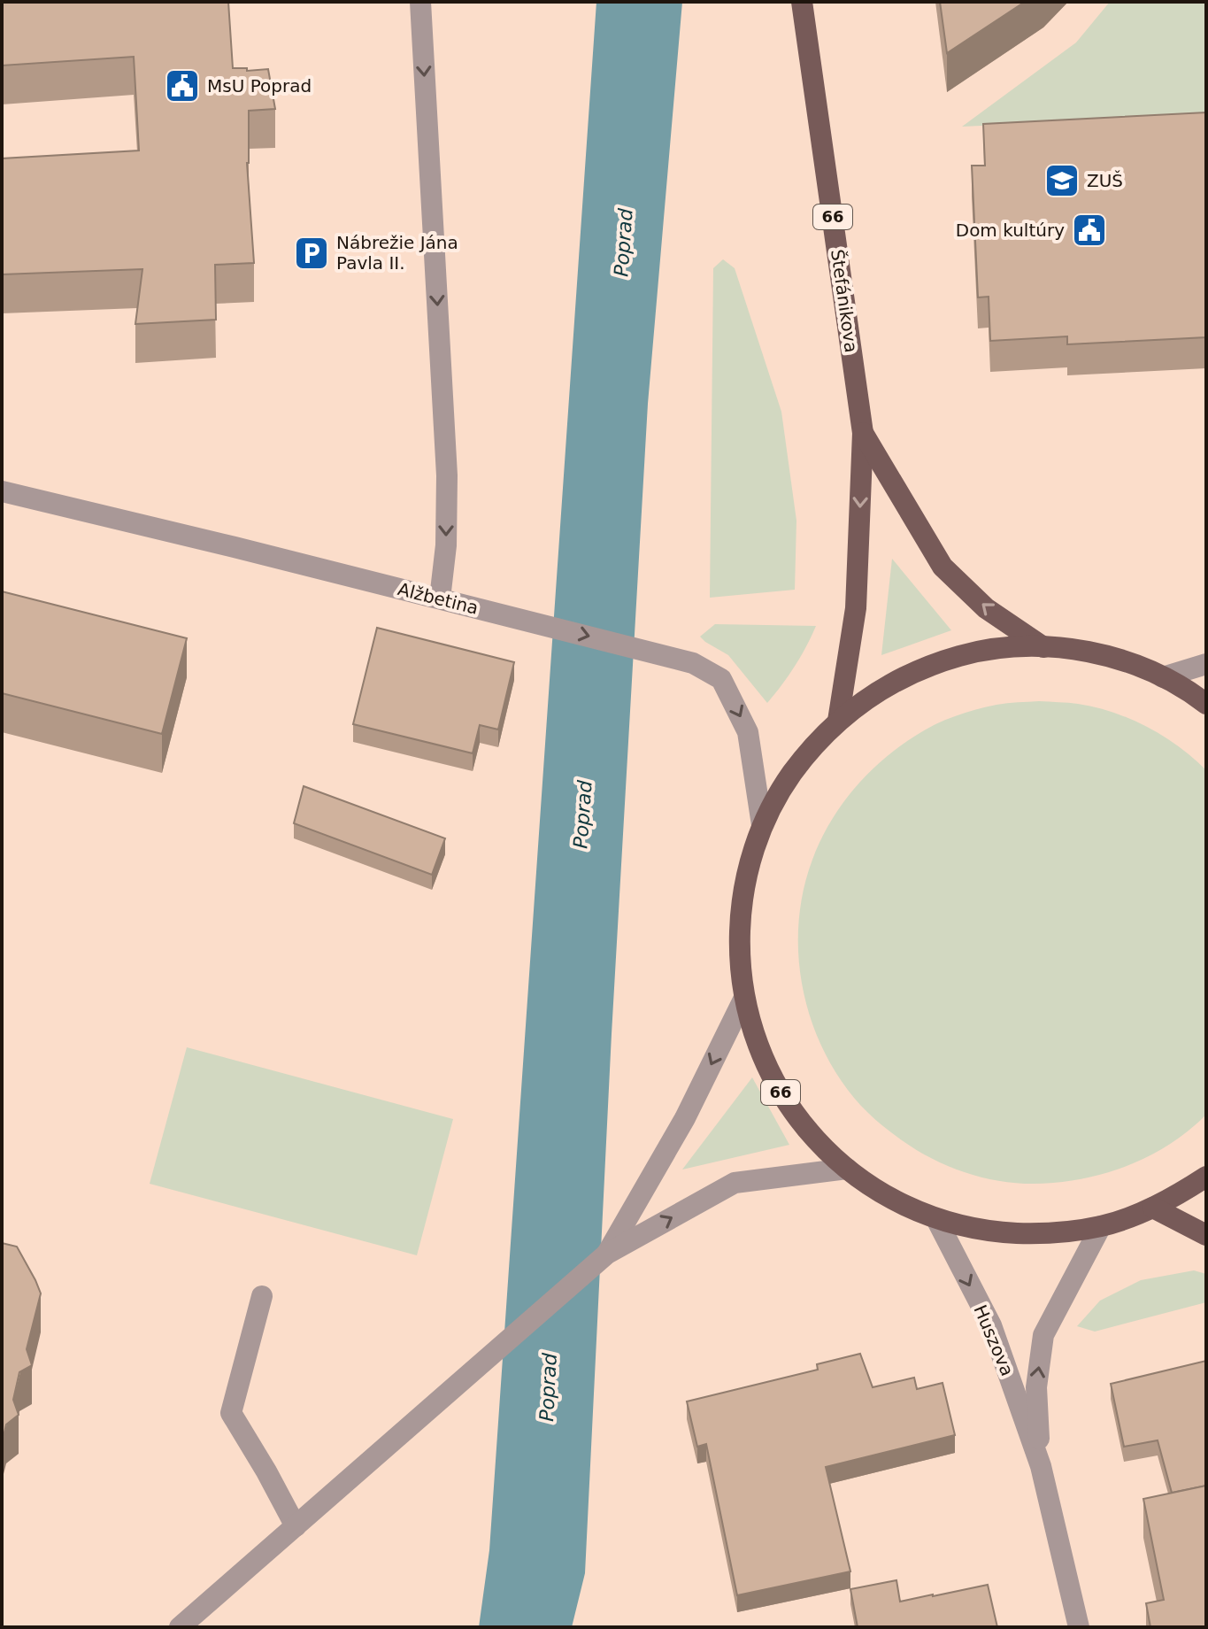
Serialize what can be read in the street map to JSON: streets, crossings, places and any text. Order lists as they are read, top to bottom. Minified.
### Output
{"streets":{"main road":["66","Štefánikova"],"street":["Alžbetina","Huszova"]},"crossings":[["66","Štefánikova"],["66","Alžbetina"],["66","Huszova"]],"one_way":["Alžbetina"],"water":["Poprad"],"places":{"public building":["MsU Poprad","Dom kultúry"],"school or university":["ZUŠ"],"parking":["Nábrežie Jána Pavla II."]}}
